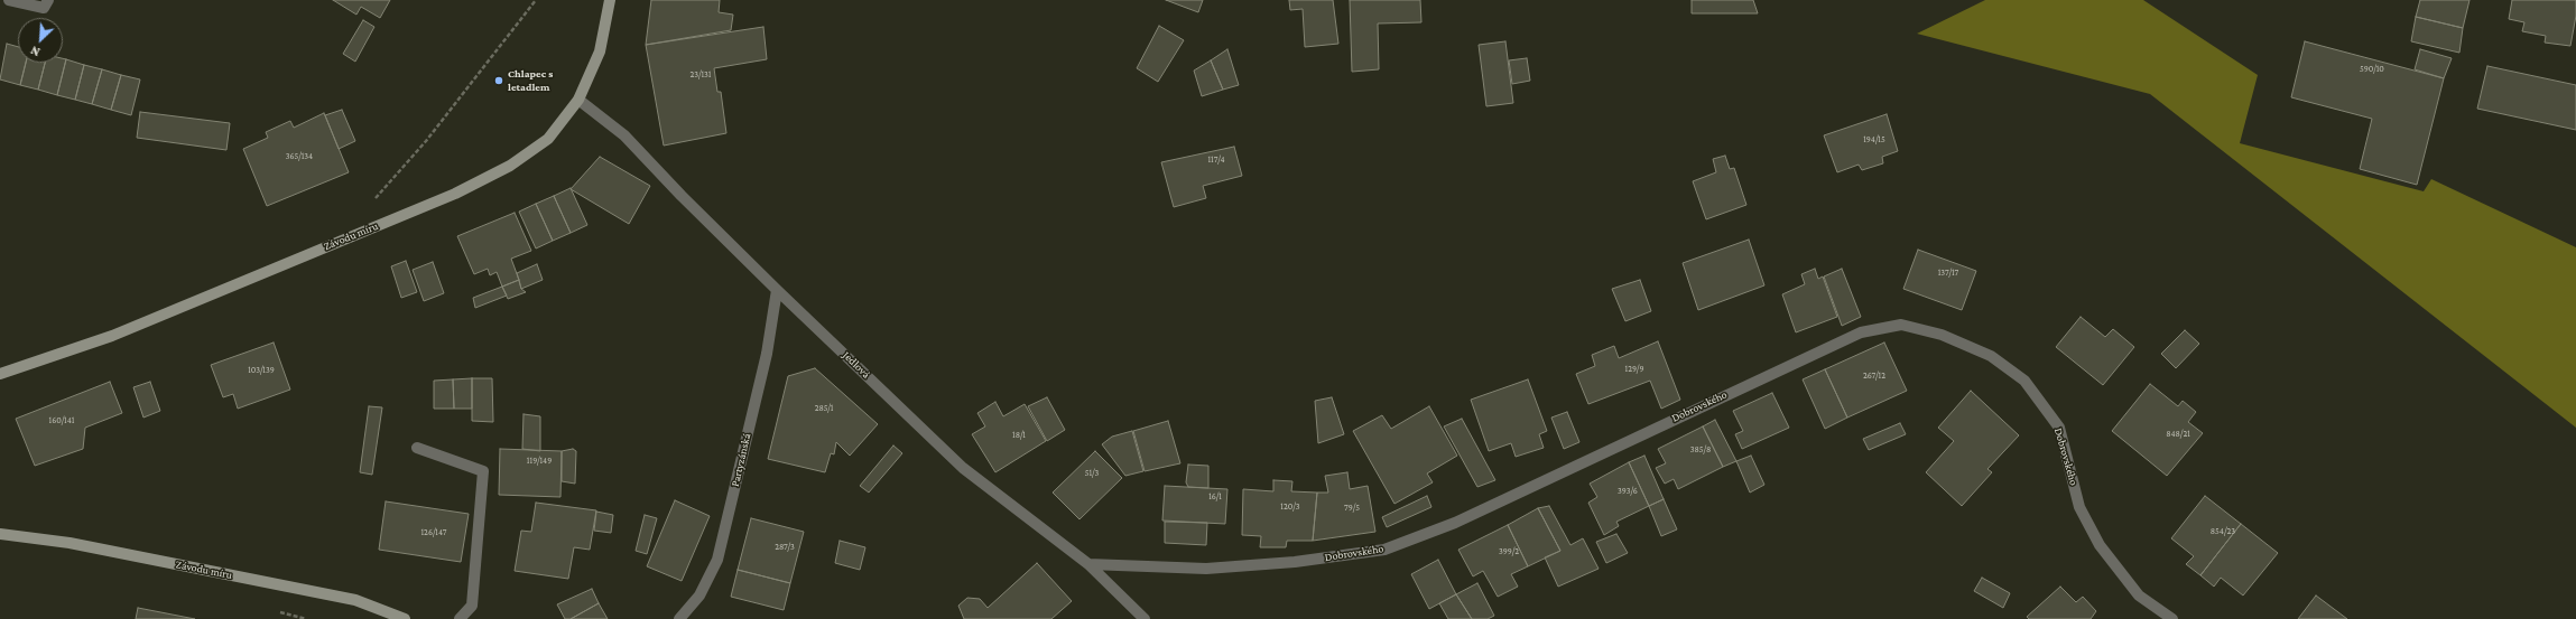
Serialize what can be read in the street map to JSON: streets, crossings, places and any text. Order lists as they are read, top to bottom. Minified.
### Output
{"streets":{"main road":["Závodu míru"],"street":["Jedlová","Dobrovského","Partyzánská"]},"crossings":[["Závodu míru","Jedlová"],["Jedlová","Dobrovského"],["Jedlová","Partyzánská"]],"places":["Chlapec s letadlem"],"house_numbers":["590/10","23/131","194/15","365/134","117/4","137/17","129/9","103/139","267/12","285/1","160/141","848/21","18/1","385/8","119/149","51/3","393/6","16/1","120/3","79/5","854/23","126/147","287/3","399/2"],"north":"bottom left"}
